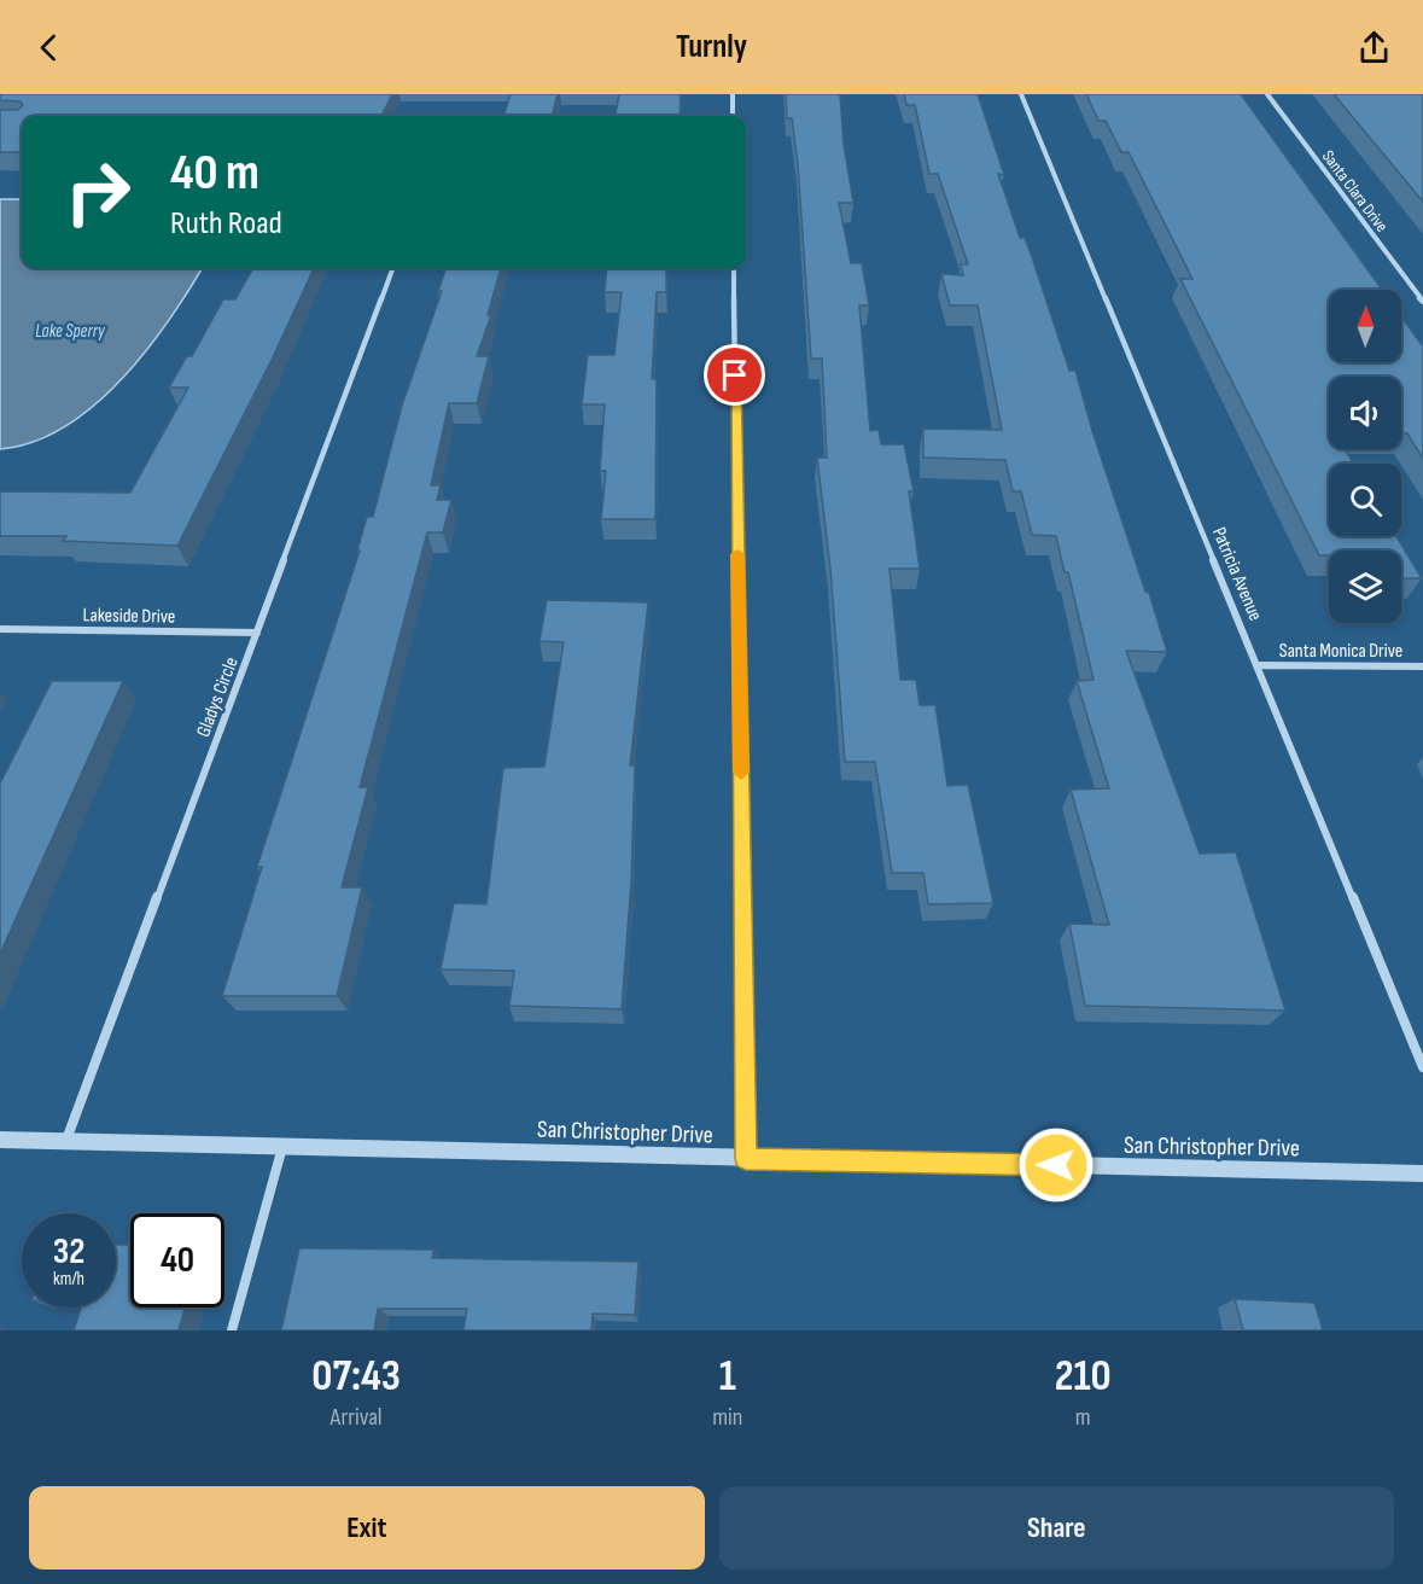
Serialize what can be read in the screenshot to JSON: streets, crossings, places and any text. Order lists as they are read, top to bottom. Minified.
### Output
{"streets":{"street":["Santa Clara Drive","Patricia Avenue","Lakeside Drive","Santa Monica Drive","Gladys Circle","San Christopher Drive"]},"crossings":[["Patricia Avenue","Santa Monica Drive"],["Lakeside Drive","Gladys Circle"],["Gladys Circle","San Christopher Drive"]],"water":["Lake Sperry"],"north":"top","page":{"header":"Turnly","turn":["40 m","Ruth Road"],"speed":"32 km/h","limit":"40","eta":["07:43","Arrival","1","min","210","m"],"buttons":["Exit","Share"]}}
